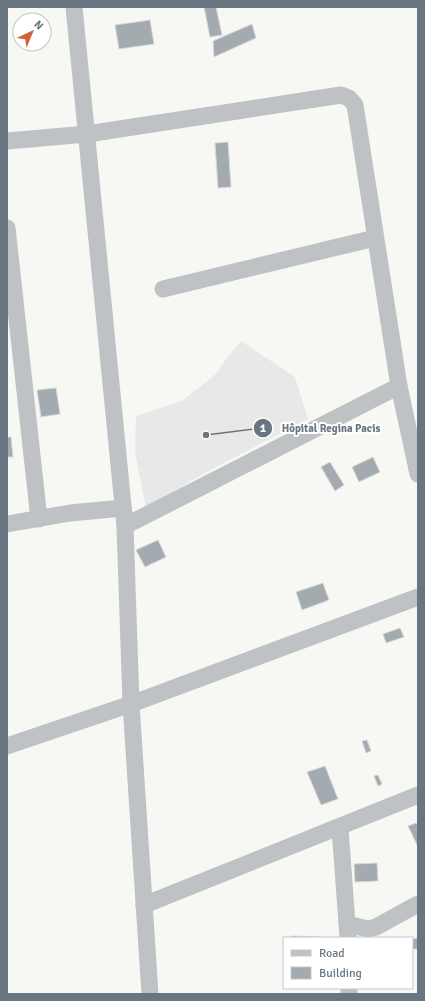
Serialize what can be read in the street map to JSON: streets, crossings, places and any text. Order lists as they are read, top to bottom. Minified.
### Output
{"places":["Hôpital Regina Pacis"],"legend":["Road","Building"],"north":"top right"}
